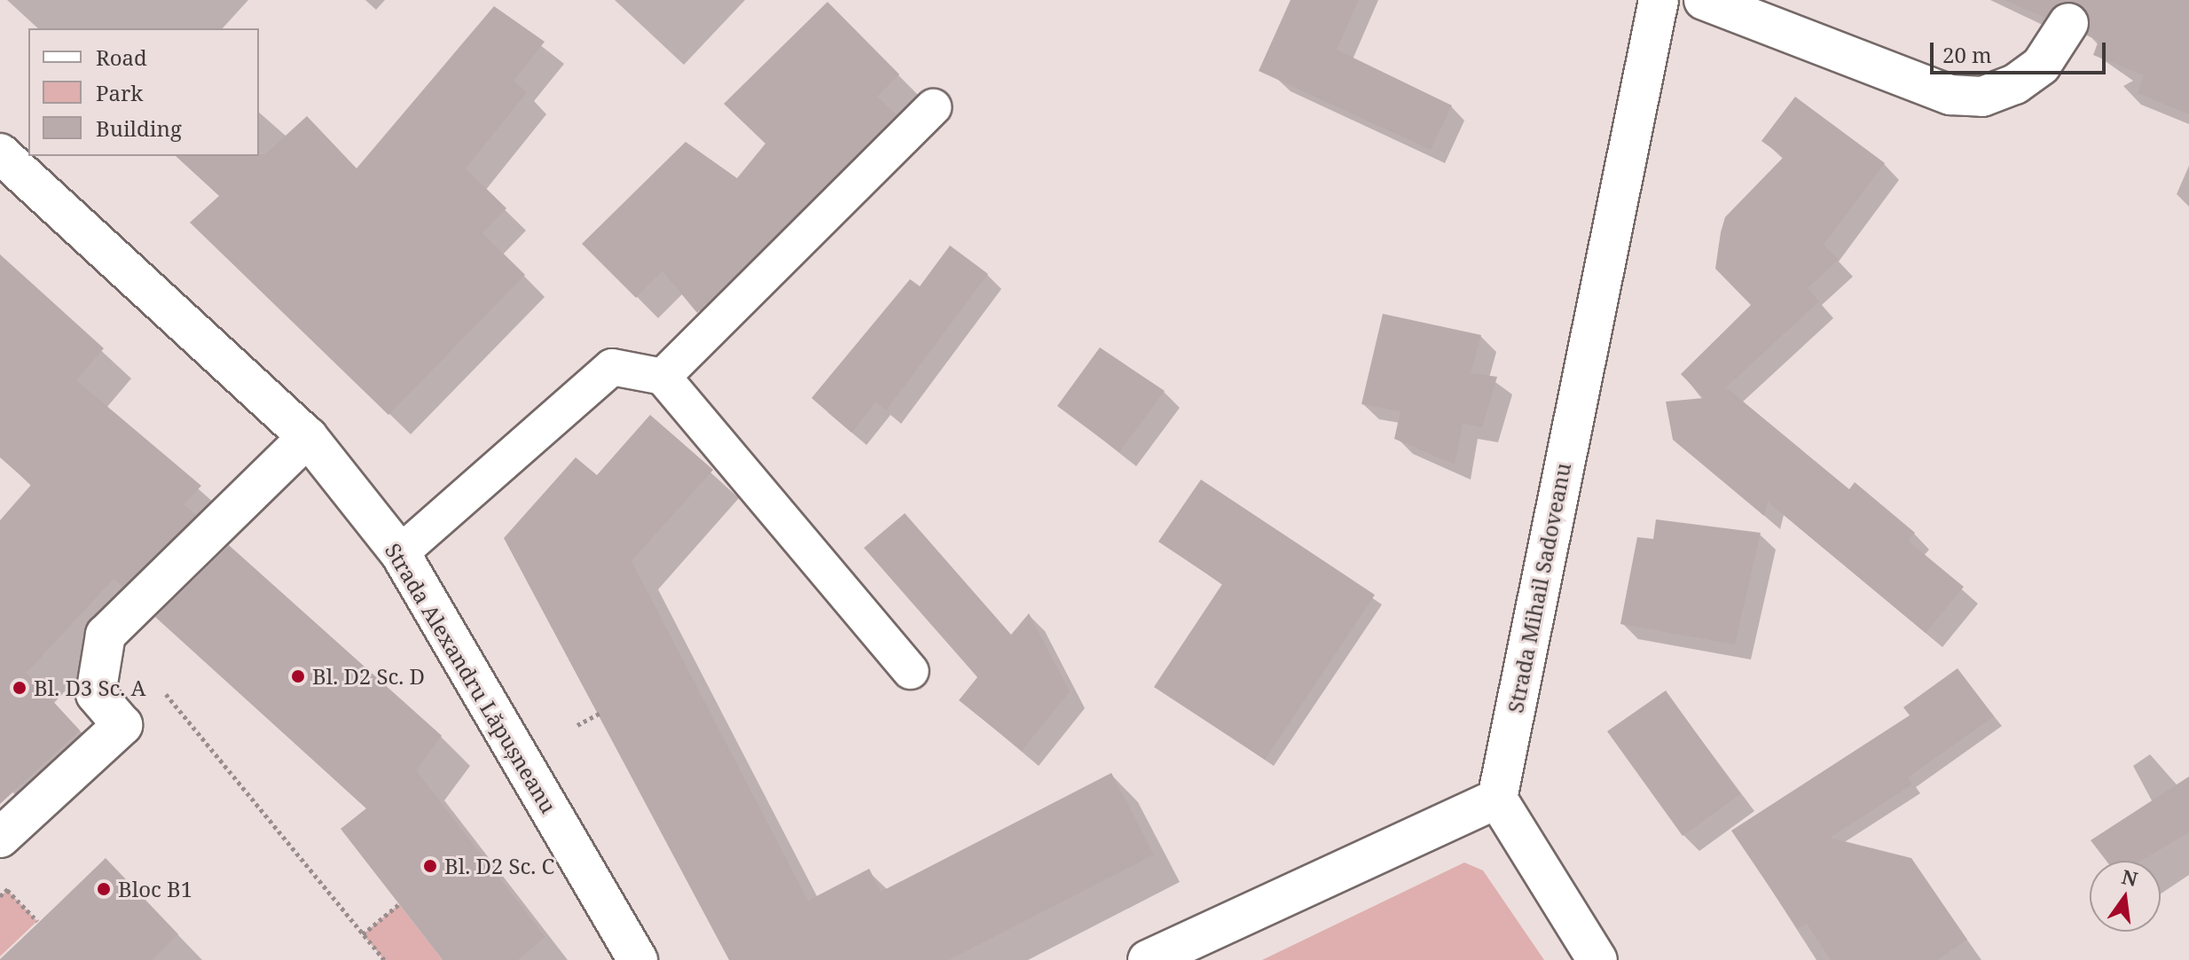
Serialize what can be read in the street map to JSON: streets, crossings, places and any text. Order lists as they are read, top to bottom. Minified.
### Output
{"streets":{"street":["Strada Mihail Sadoveanu","Strada Alexandru Lăpușneanu"]},"places":["Bl. D2 Sc. D","Bl. D3 Sc. A","Bl. D2 Sc. C","Bloc B1"],"legend":["Road","Park","Building"],"scale_bar":"20 m","north":"top"}
